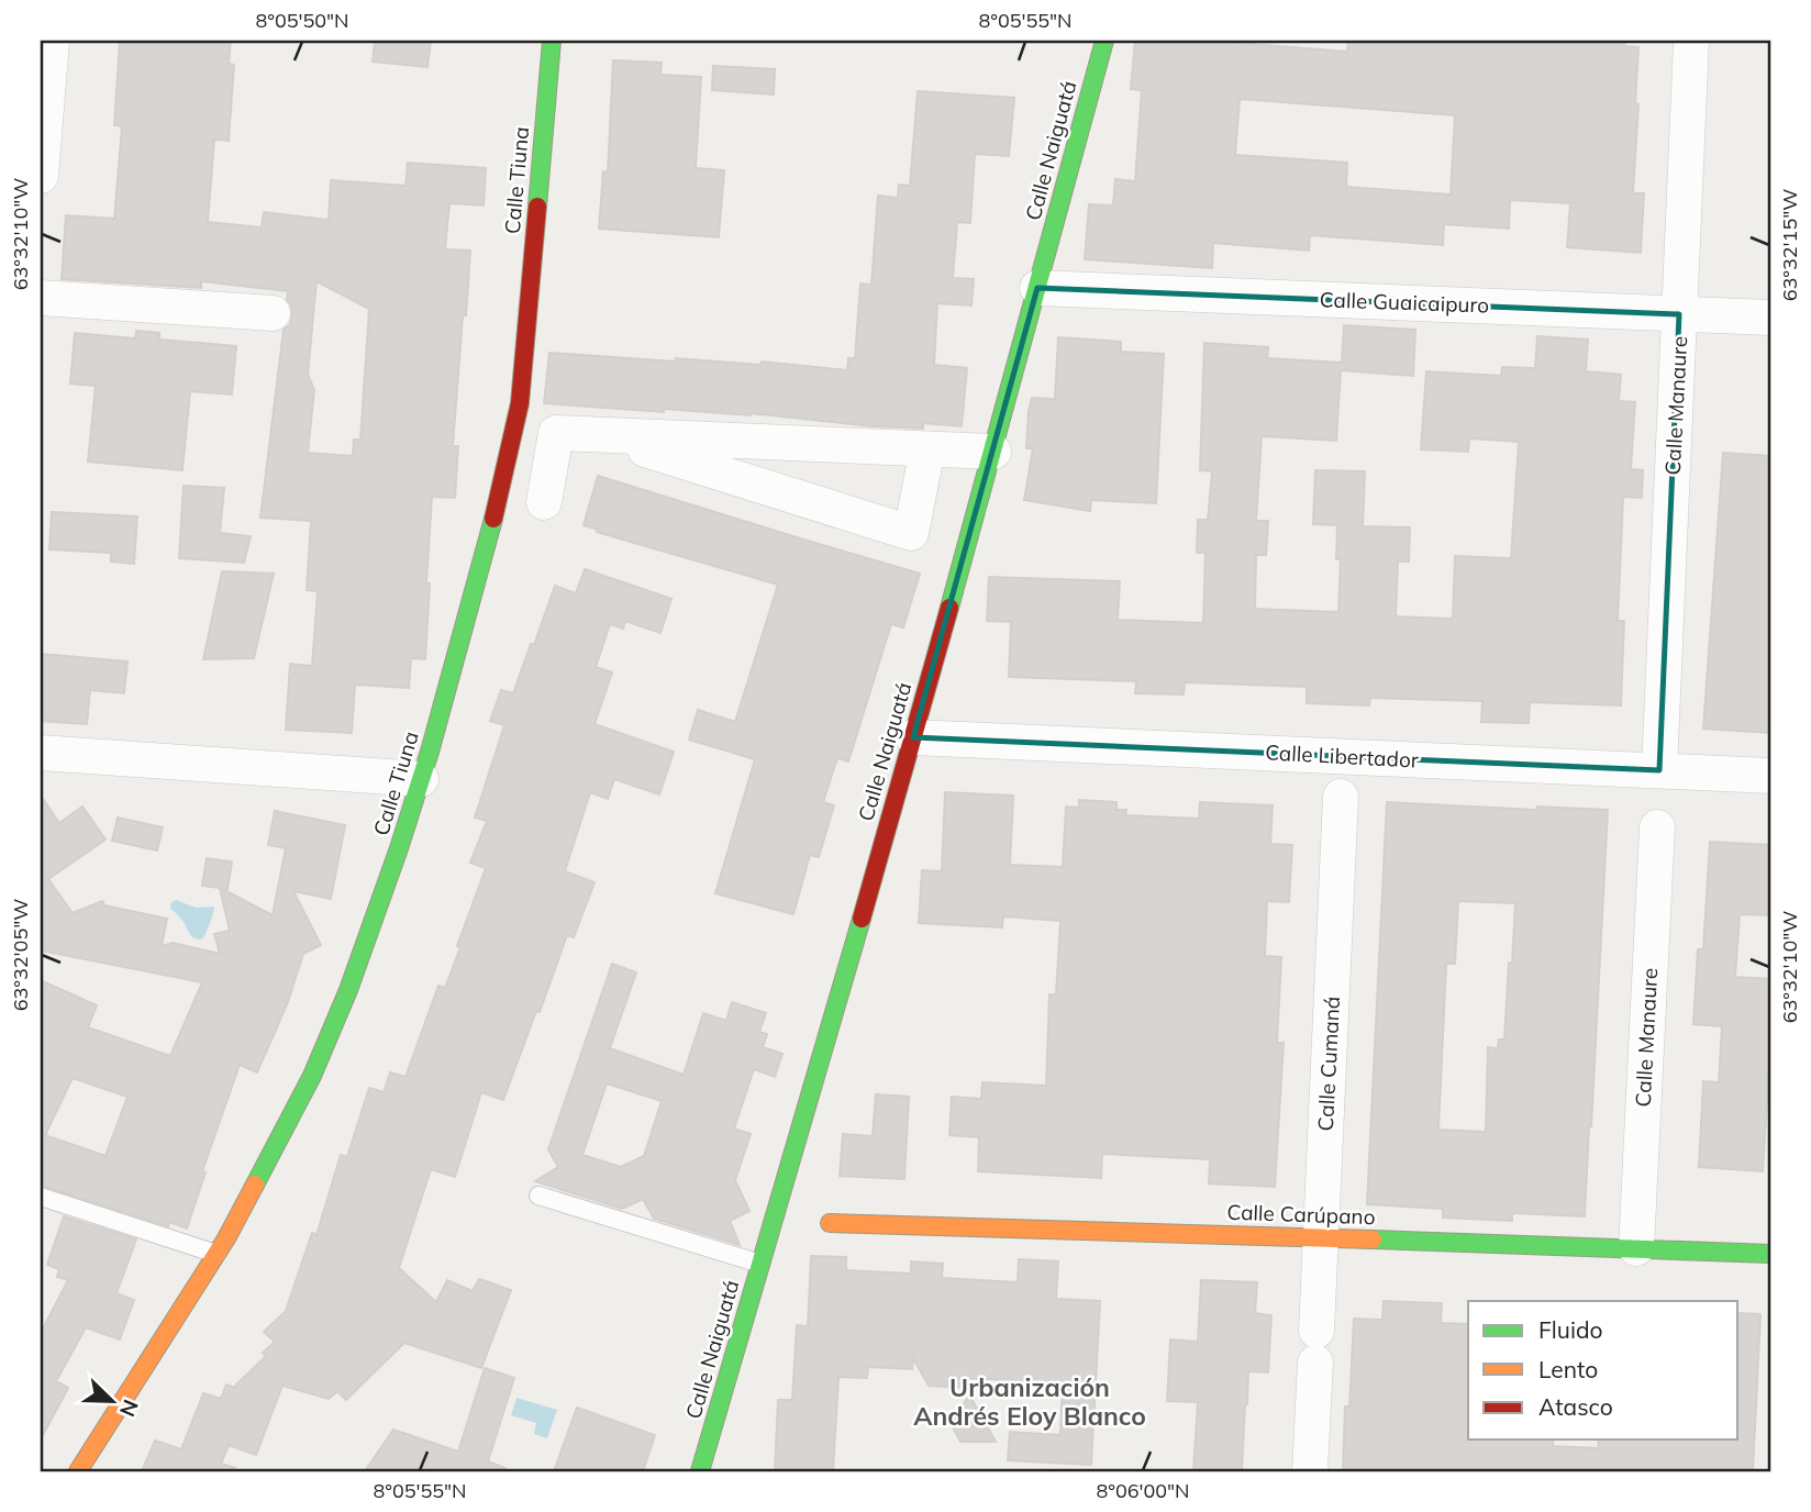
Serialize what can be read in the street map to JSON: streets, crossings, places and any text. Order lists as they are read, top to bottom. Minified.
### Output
{"streets":{"street":["Calle Naiguatá","Calle Tiuna","Calle Guaicaipuro","Calle Manaure","Calle Libertador","Calle Cumaná","Calle Carúpano"]},"crossings":[["Calle Naiguatá","Calle Guaicaipuro"],["Calle Naiguatá","Calle Libertador"],["Calle Guaicaipuro","Calle Manaure"],["Calle Manaure","Calle Libertador"],["Calle Manaure","Calle Carúpano"],["Calle Cumaná","Calle Carúpano"]],"districts":["Urbanización Andrés Eloy Blanco"],"legend":["Fluido","Lento","Atasco"],"north":"bottom right","coordinates":["8°05'50\"N","8°05'55\"N","63°32'10\"W","63°32'15\"W","63°32'05\"W","8°06'00\"N"]}
